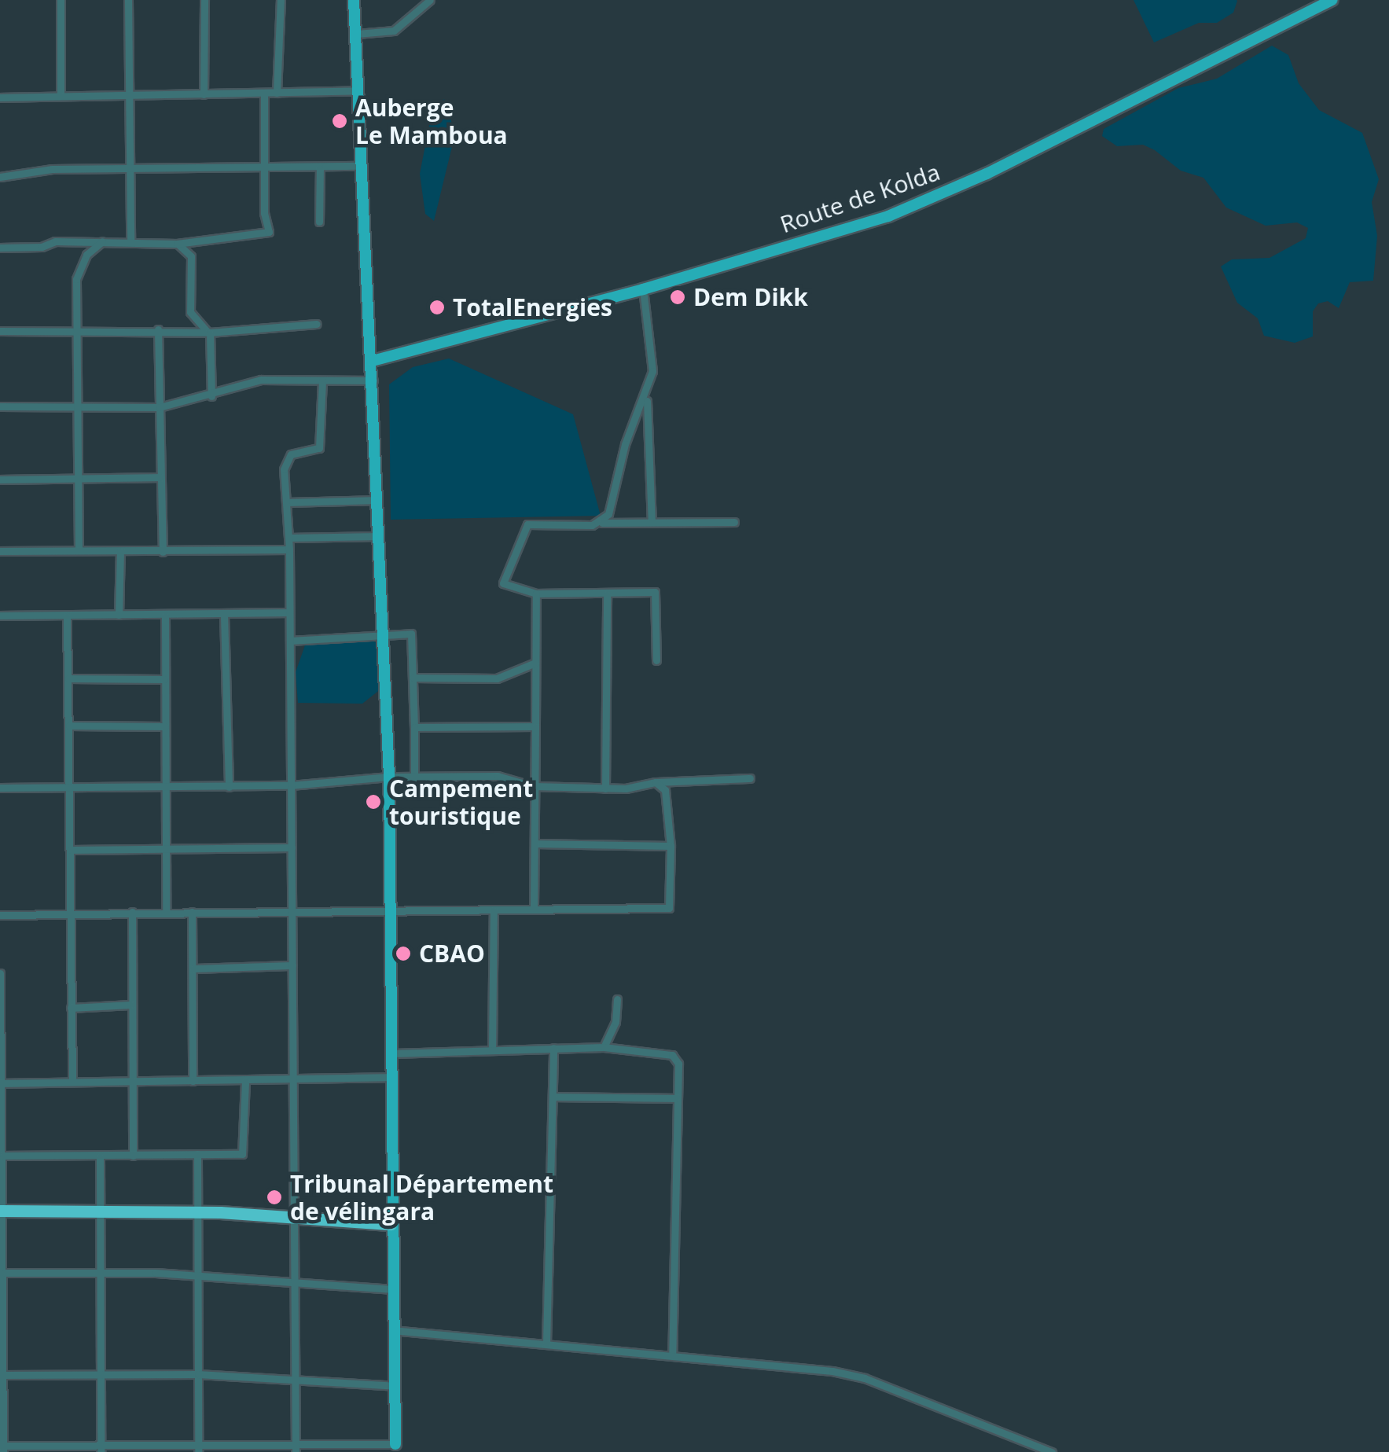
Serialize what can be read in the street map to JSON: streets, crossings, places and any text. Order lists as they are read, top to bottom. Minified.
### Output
{"streets":{"main road":["Route de Kolda"]},"places":["Auberge Le Mamboua","Dem Dikk","TotalEnergies","Campement touristique","CBAO","Tribunal Département de vélingara"]}
